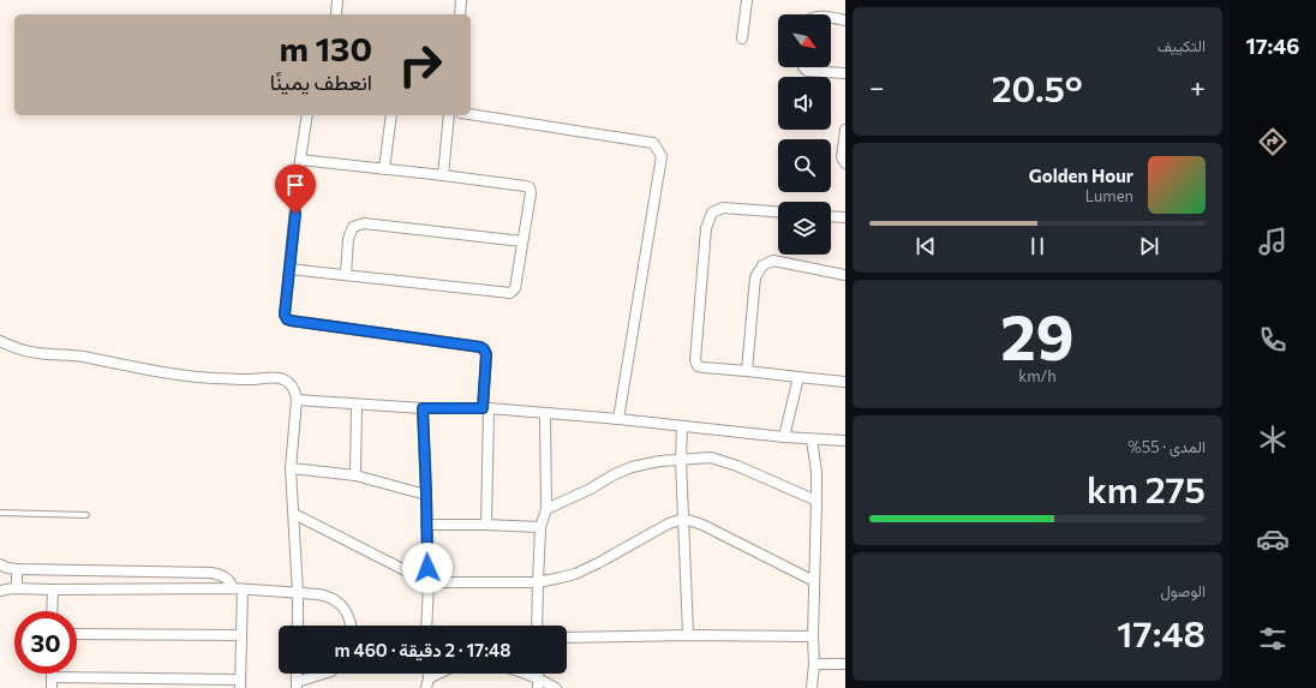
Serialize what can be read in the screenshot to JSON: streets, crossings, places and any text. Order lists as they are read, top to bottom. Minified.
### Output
{"north":"bottom right","page":{"tabs":"17:46","tile":["التكييف",["29","km/h"],["المدى · 55%","275 km"],["الوصول","17:48"]],"turn":["130 m","انعطف يمينًا"],"heat":["−","20.5°","+"],"song":["Golden Hour","Lumen"],"limit":"30","trip":"17:48 · 2 دقيقة · 460 m"}}
